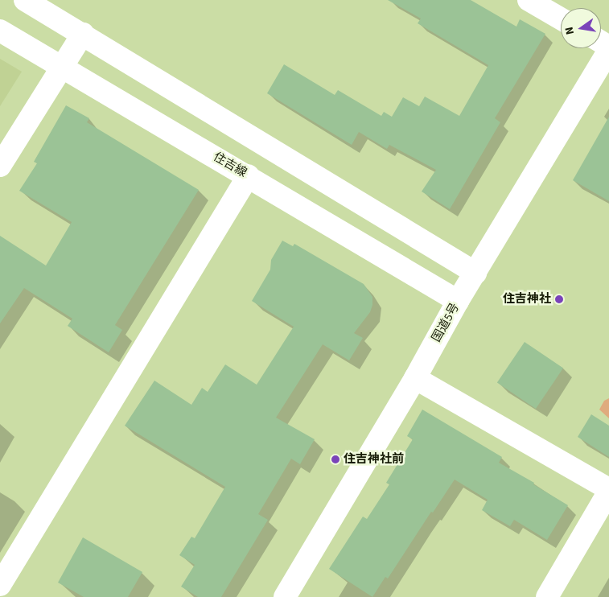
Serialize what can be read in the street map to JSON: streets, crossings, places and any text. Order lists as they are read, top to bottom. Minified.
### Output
{"streets":{"main road":["住吉線","国道5号"]},"crossings":[["住吉線","国道5号"]],"places":["住吉神社","住吉神社前"],"north":"left"}
